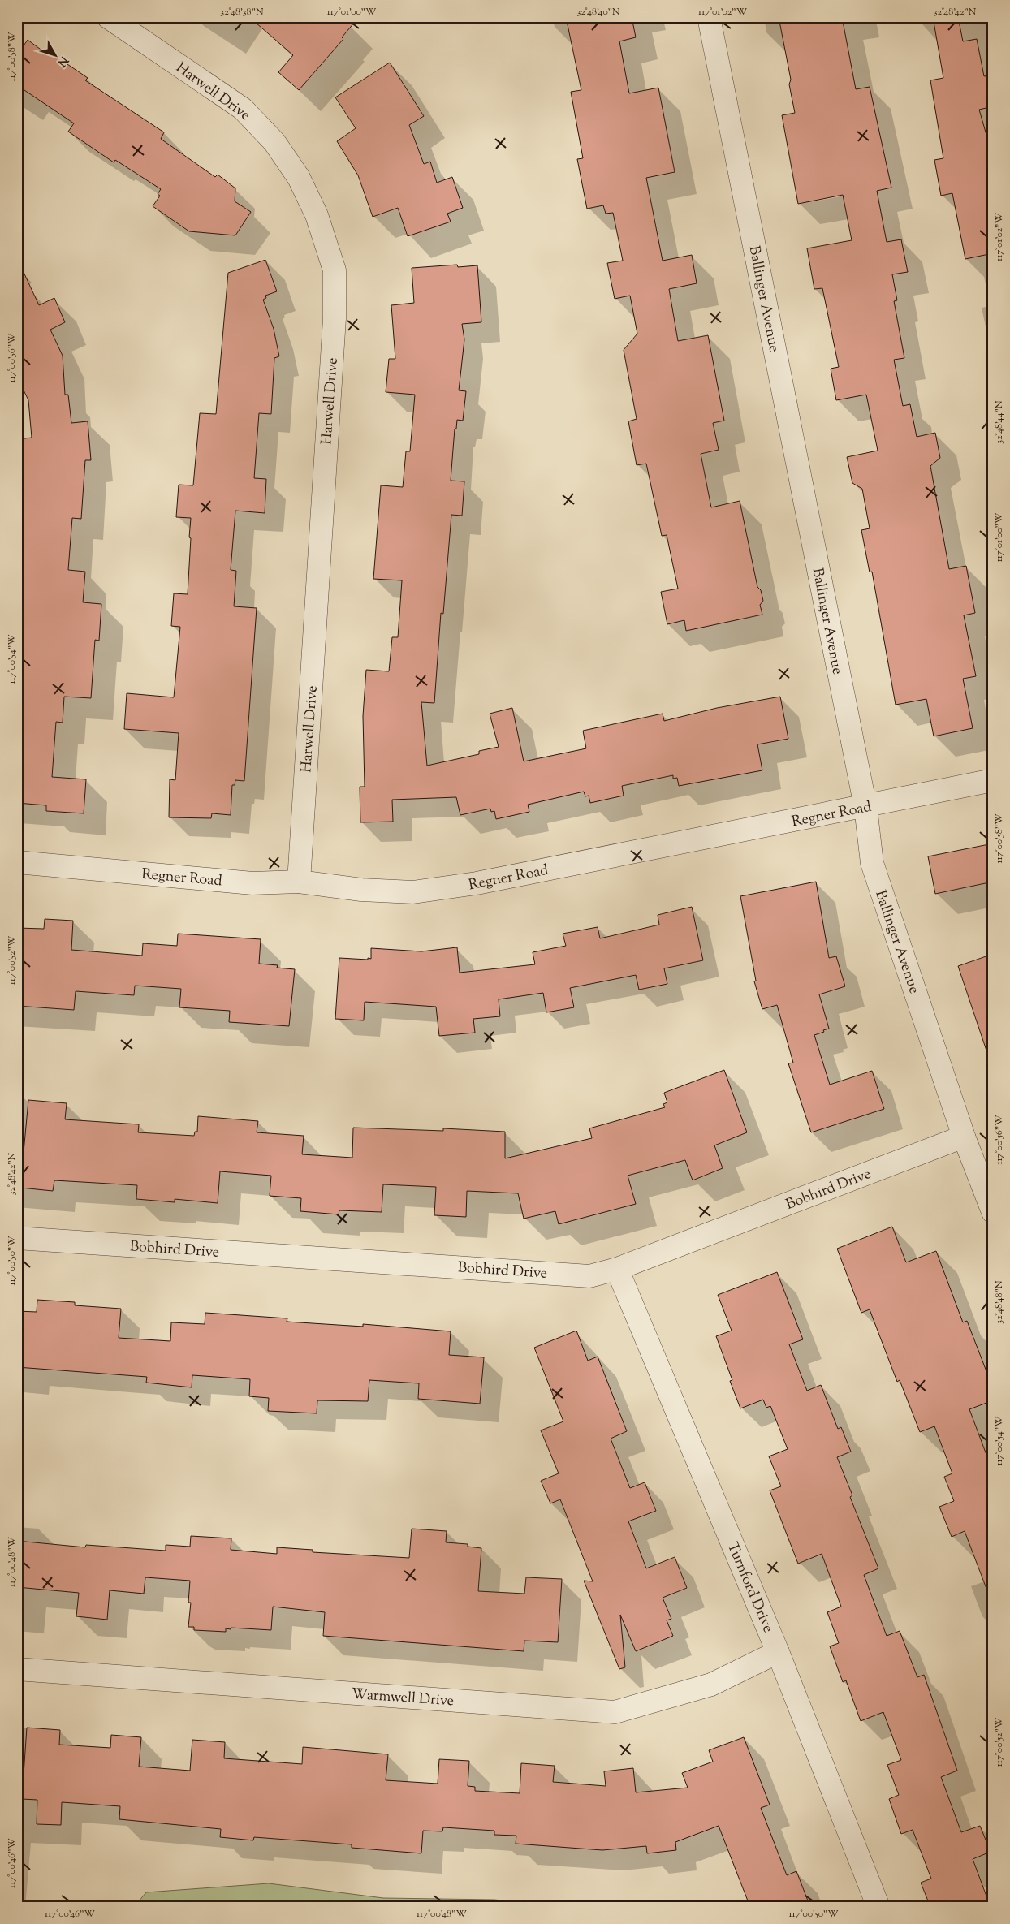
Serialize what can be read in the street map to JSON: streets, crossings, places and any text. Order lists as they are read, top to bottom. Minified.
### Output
{"streets":{"street":["Harwell Drive","Ballinger Avenue","Regner Road","Bobhird Drive","Turnford Drive","Warmwell Drive"]},"crossings":[["Harwell Drive","Regner Road"],["Ballinger Avenue","Regner Road"],["Ballinger Avenue","Bobhird Drive"],["Bobhird Drive","Turnford Drive"],["Turnford Drive","Warmwell Drive"]],"north":"bottom right","coordinates":["32°48'38\"N","117°01'00\"W","32°48'40\"N","117°01'02\"W","32°48'42\"N","117°00'58\"W","117°00'56\"W","32°48'44\"N","117°00'54\"W","117°00'52\"W","117°00'50\"W","32°48'48\"N","117°00'48\"W","117°00'46\"W"]}
